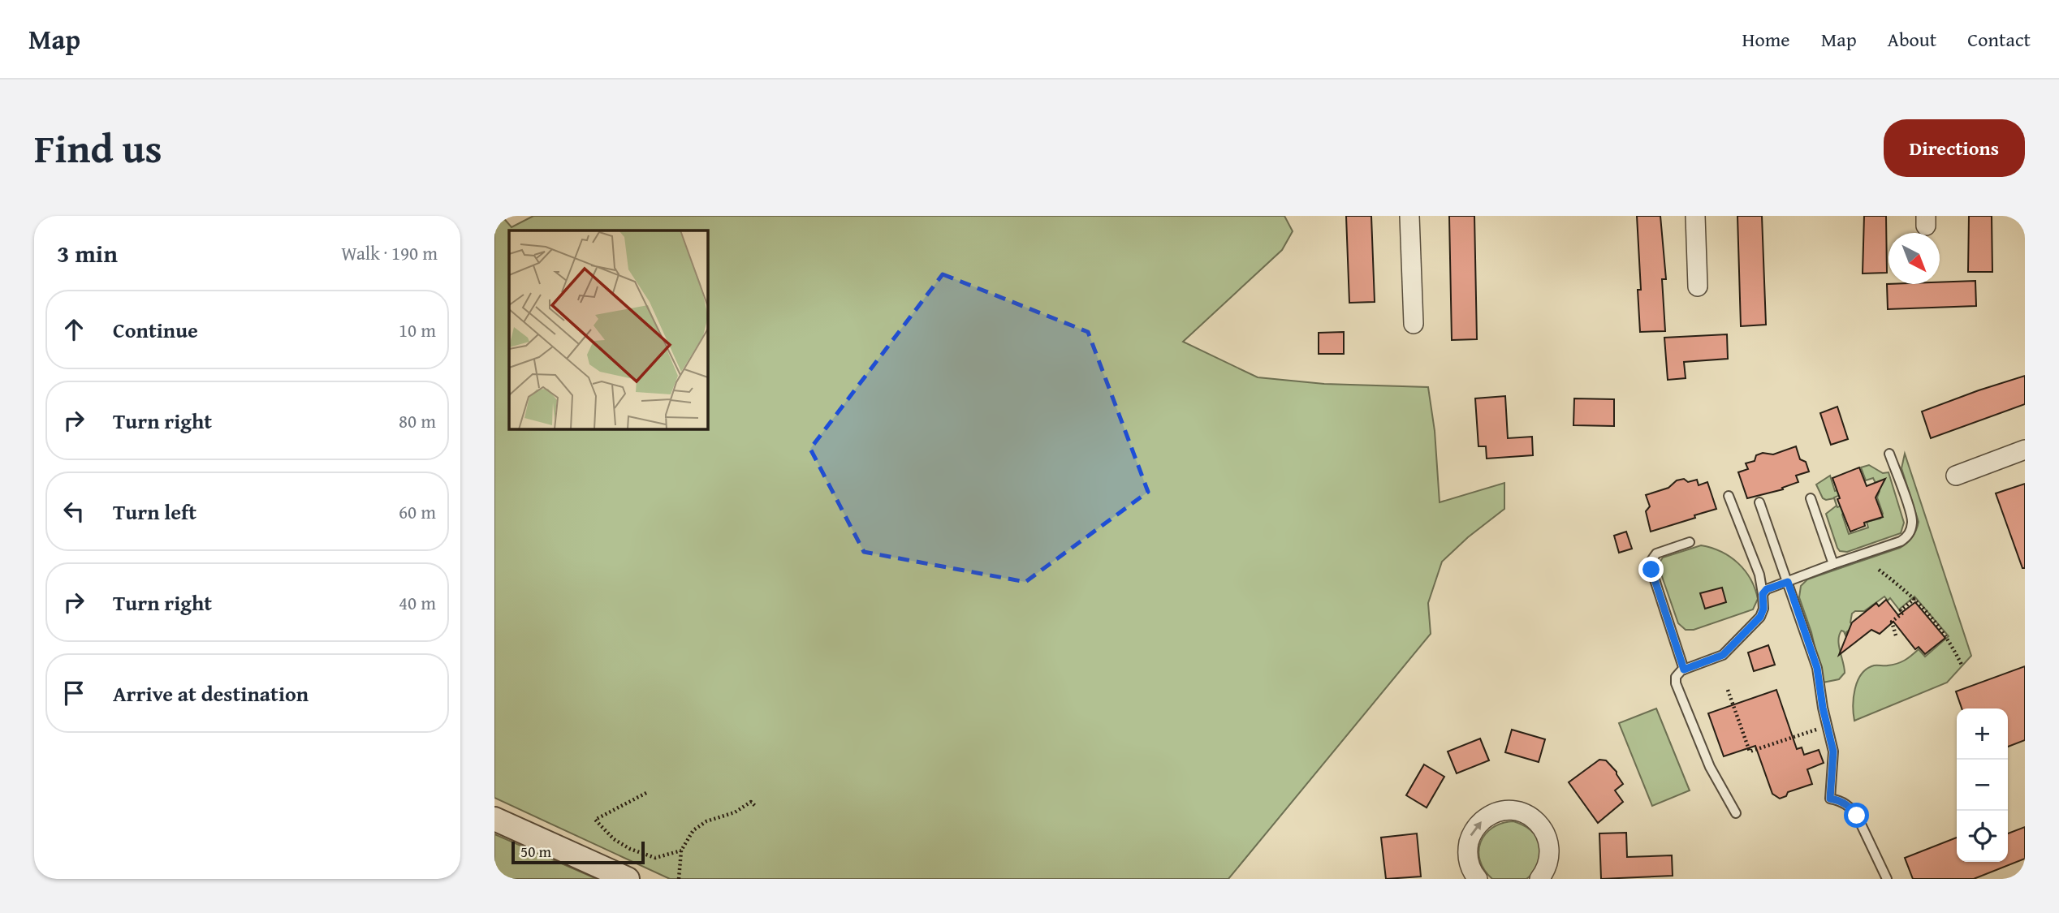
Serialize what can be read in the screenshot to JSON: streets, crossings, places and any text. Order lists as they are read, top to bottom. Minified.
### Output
{"scale_bar":"50 m","north":"bottom right","page":{"header":"Map","nav":["Home","Map","About","Contact"],"title":"Find us","buttons":"Directions","heading":["3 min","Walk · 190 m"],"list":[["Continue","10 m"],["Turn right","80 m"],["Turn left","60 m"],["Turn right","40 m"],"Arrive at destination"],"map_buttons":["+","−"],"scale":"50 m"}}
